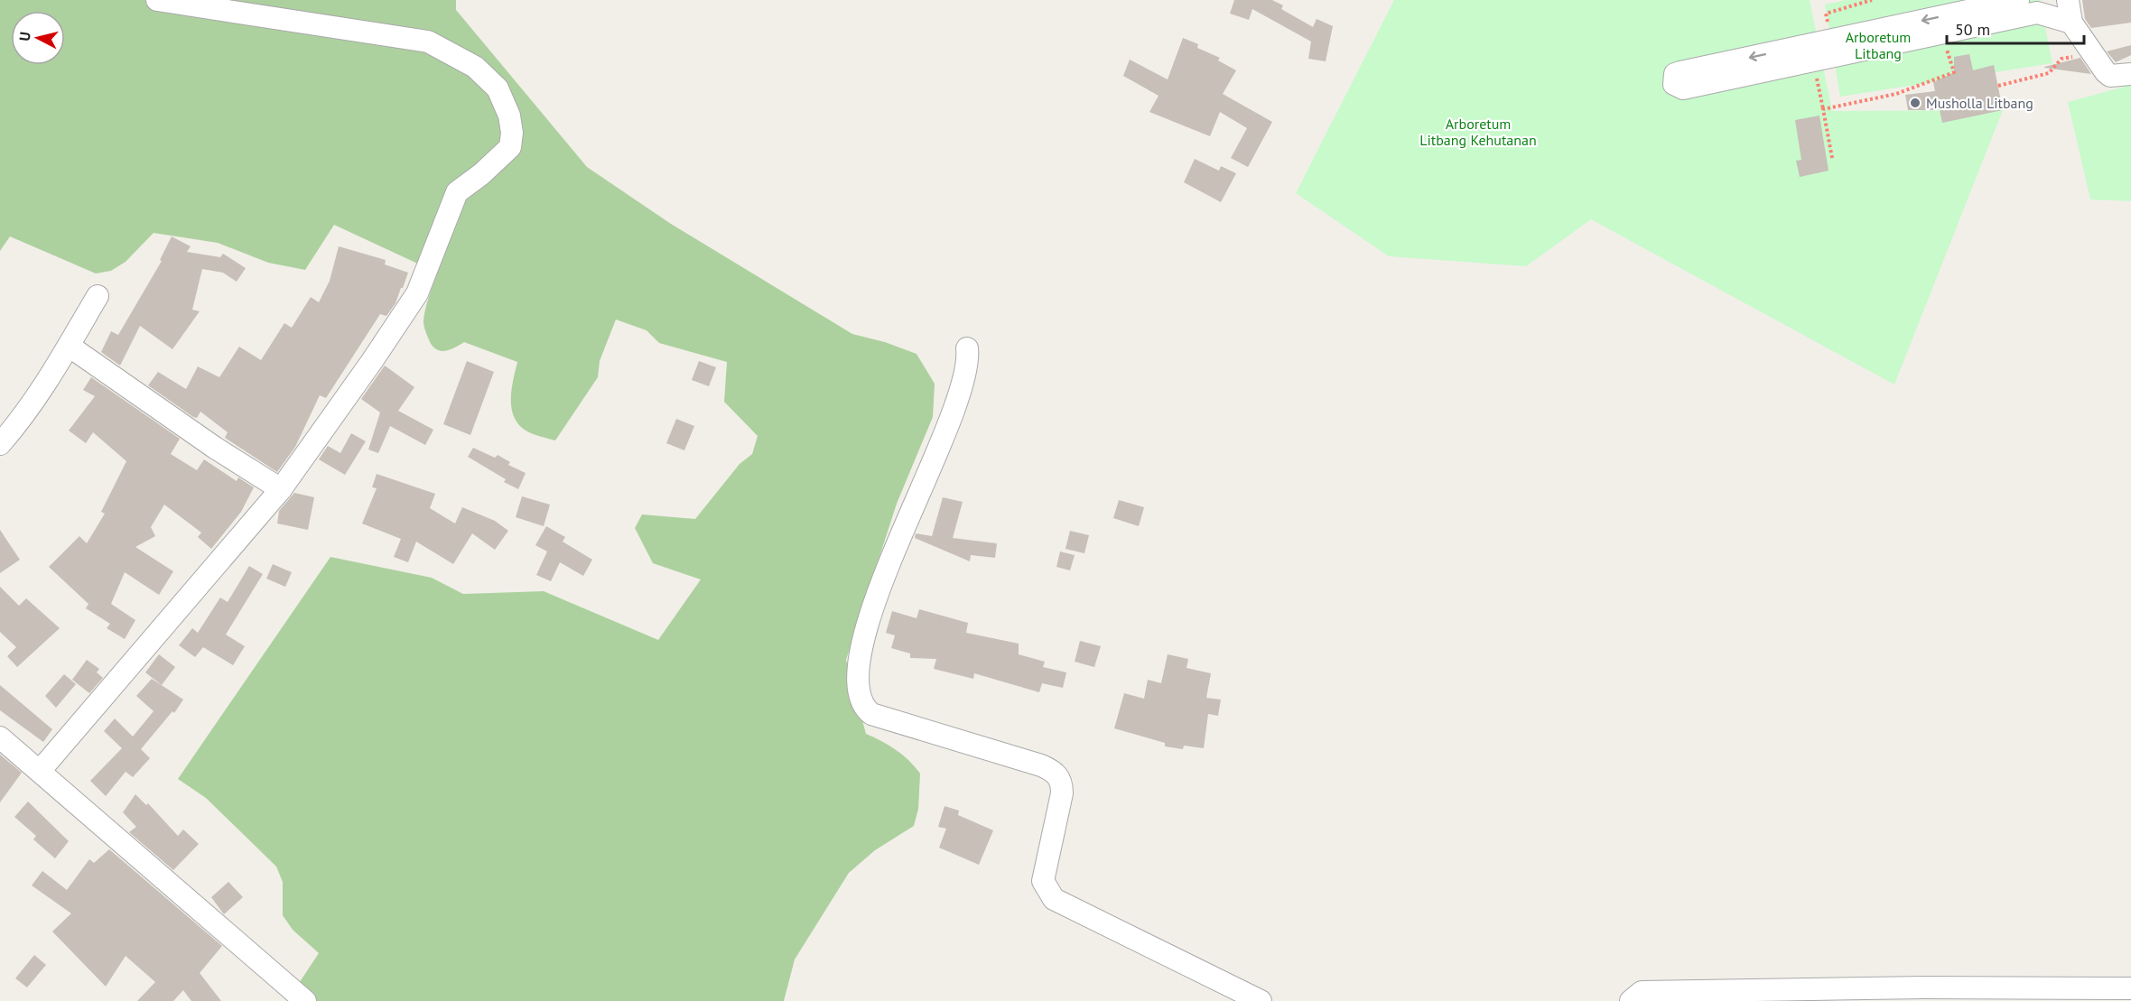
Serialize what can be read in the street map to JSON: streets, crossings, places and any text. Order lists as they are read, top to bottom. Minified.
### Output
{"parks":["Arboretum Litbang","Arboretum Litbang Kehutanan"],"places":["Musholla Litbang"],"scale_bar":"50 m","north":"left"}
